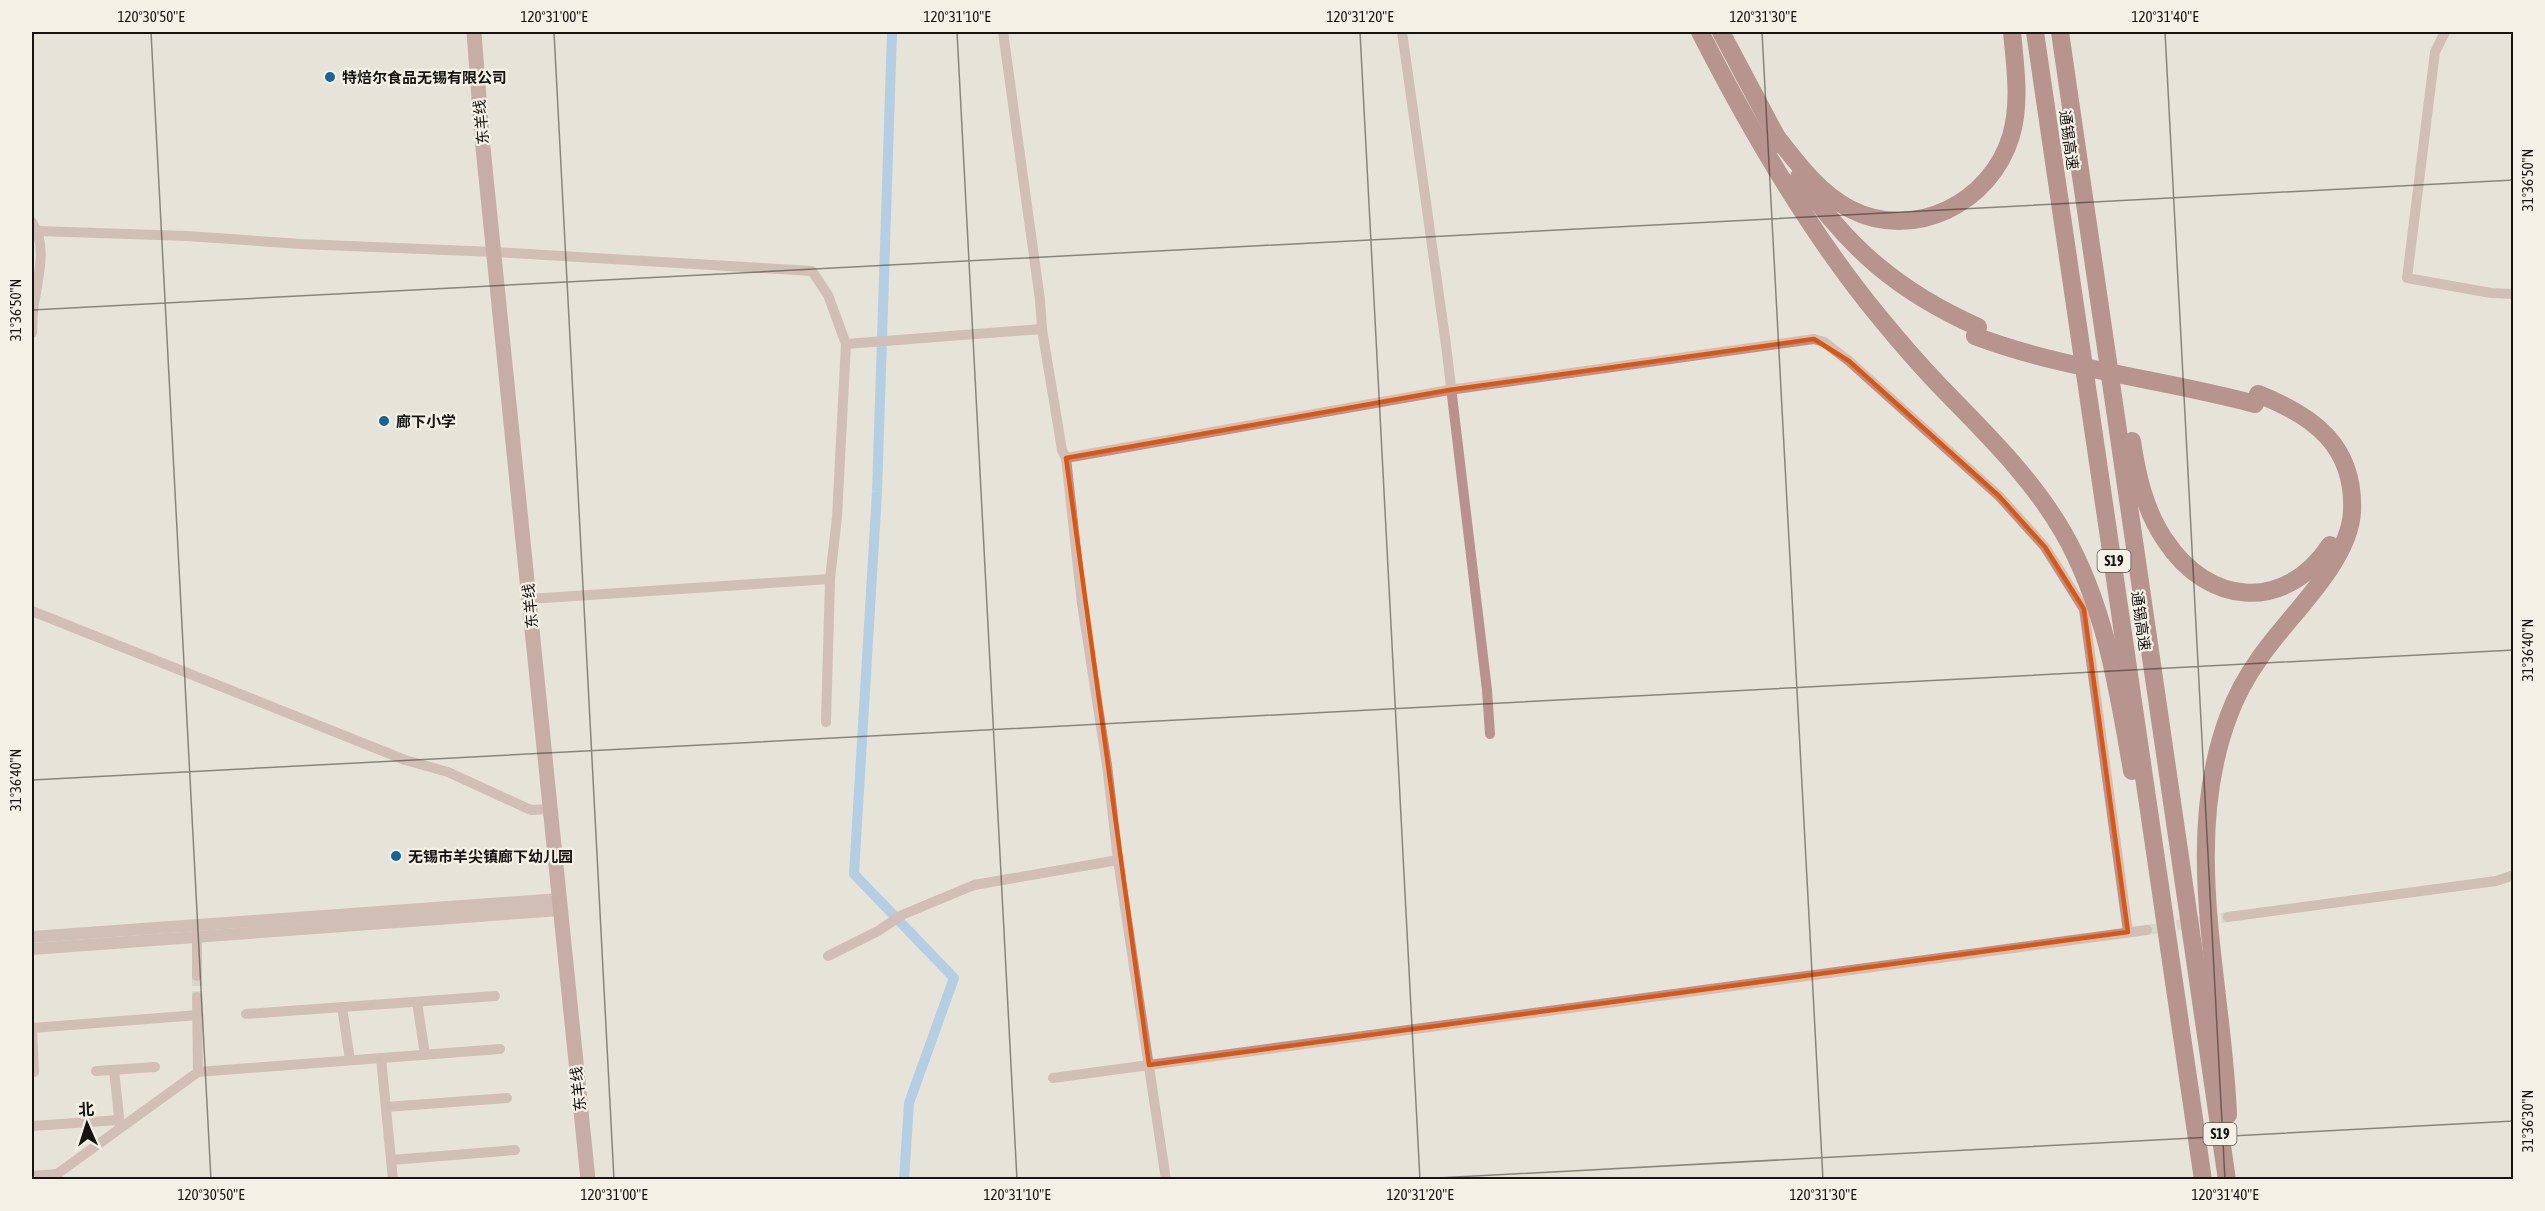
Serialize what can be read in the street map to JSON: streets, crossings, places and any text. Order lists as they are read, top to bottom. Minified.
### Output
{"streets":{"highway":["通锡高速","S19"],"main road":["东羊线"]},"places":["特焙尔食品无锡有限公司","廊下小学","无锡市羊尖镇廊下幼儿园"],"north":"top","coordinates":["120°30'50\"E","120°31'00\"E","120°31'10\"E","120°31'20\"E","120°31'30\"E","120°31'40\"E","31°36'50\"N","31°36'40\"N","31°36'30\"N"]}
